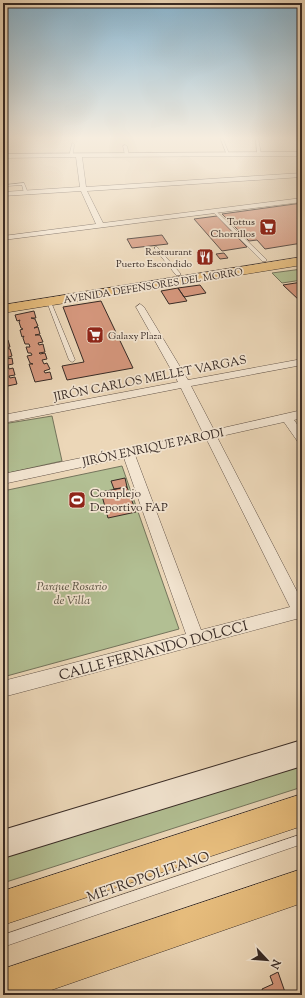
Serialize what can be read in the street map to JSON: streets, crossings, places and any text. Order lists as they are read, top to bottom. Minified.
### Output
{"streets":{"main road":["AVENIDA DEFENSORES DEL MORRO"],"street":["JIRÓN CARLOS MELLET VARGAS","JIRÓN ENRIQUE PARODI","CALLE FERNANDO DOLCCI"],"lane":["METROPOLITANO"]},"parks":["Parque Rosario de Villa"],"places":{"supermarket":["Tottus Chorrillos","Galaxy Plaza"],"restaurant":["Restaurant Puerto Escondido"],"sports":["Complejo Deportivo FAP"]},"north":"bottom right"}
